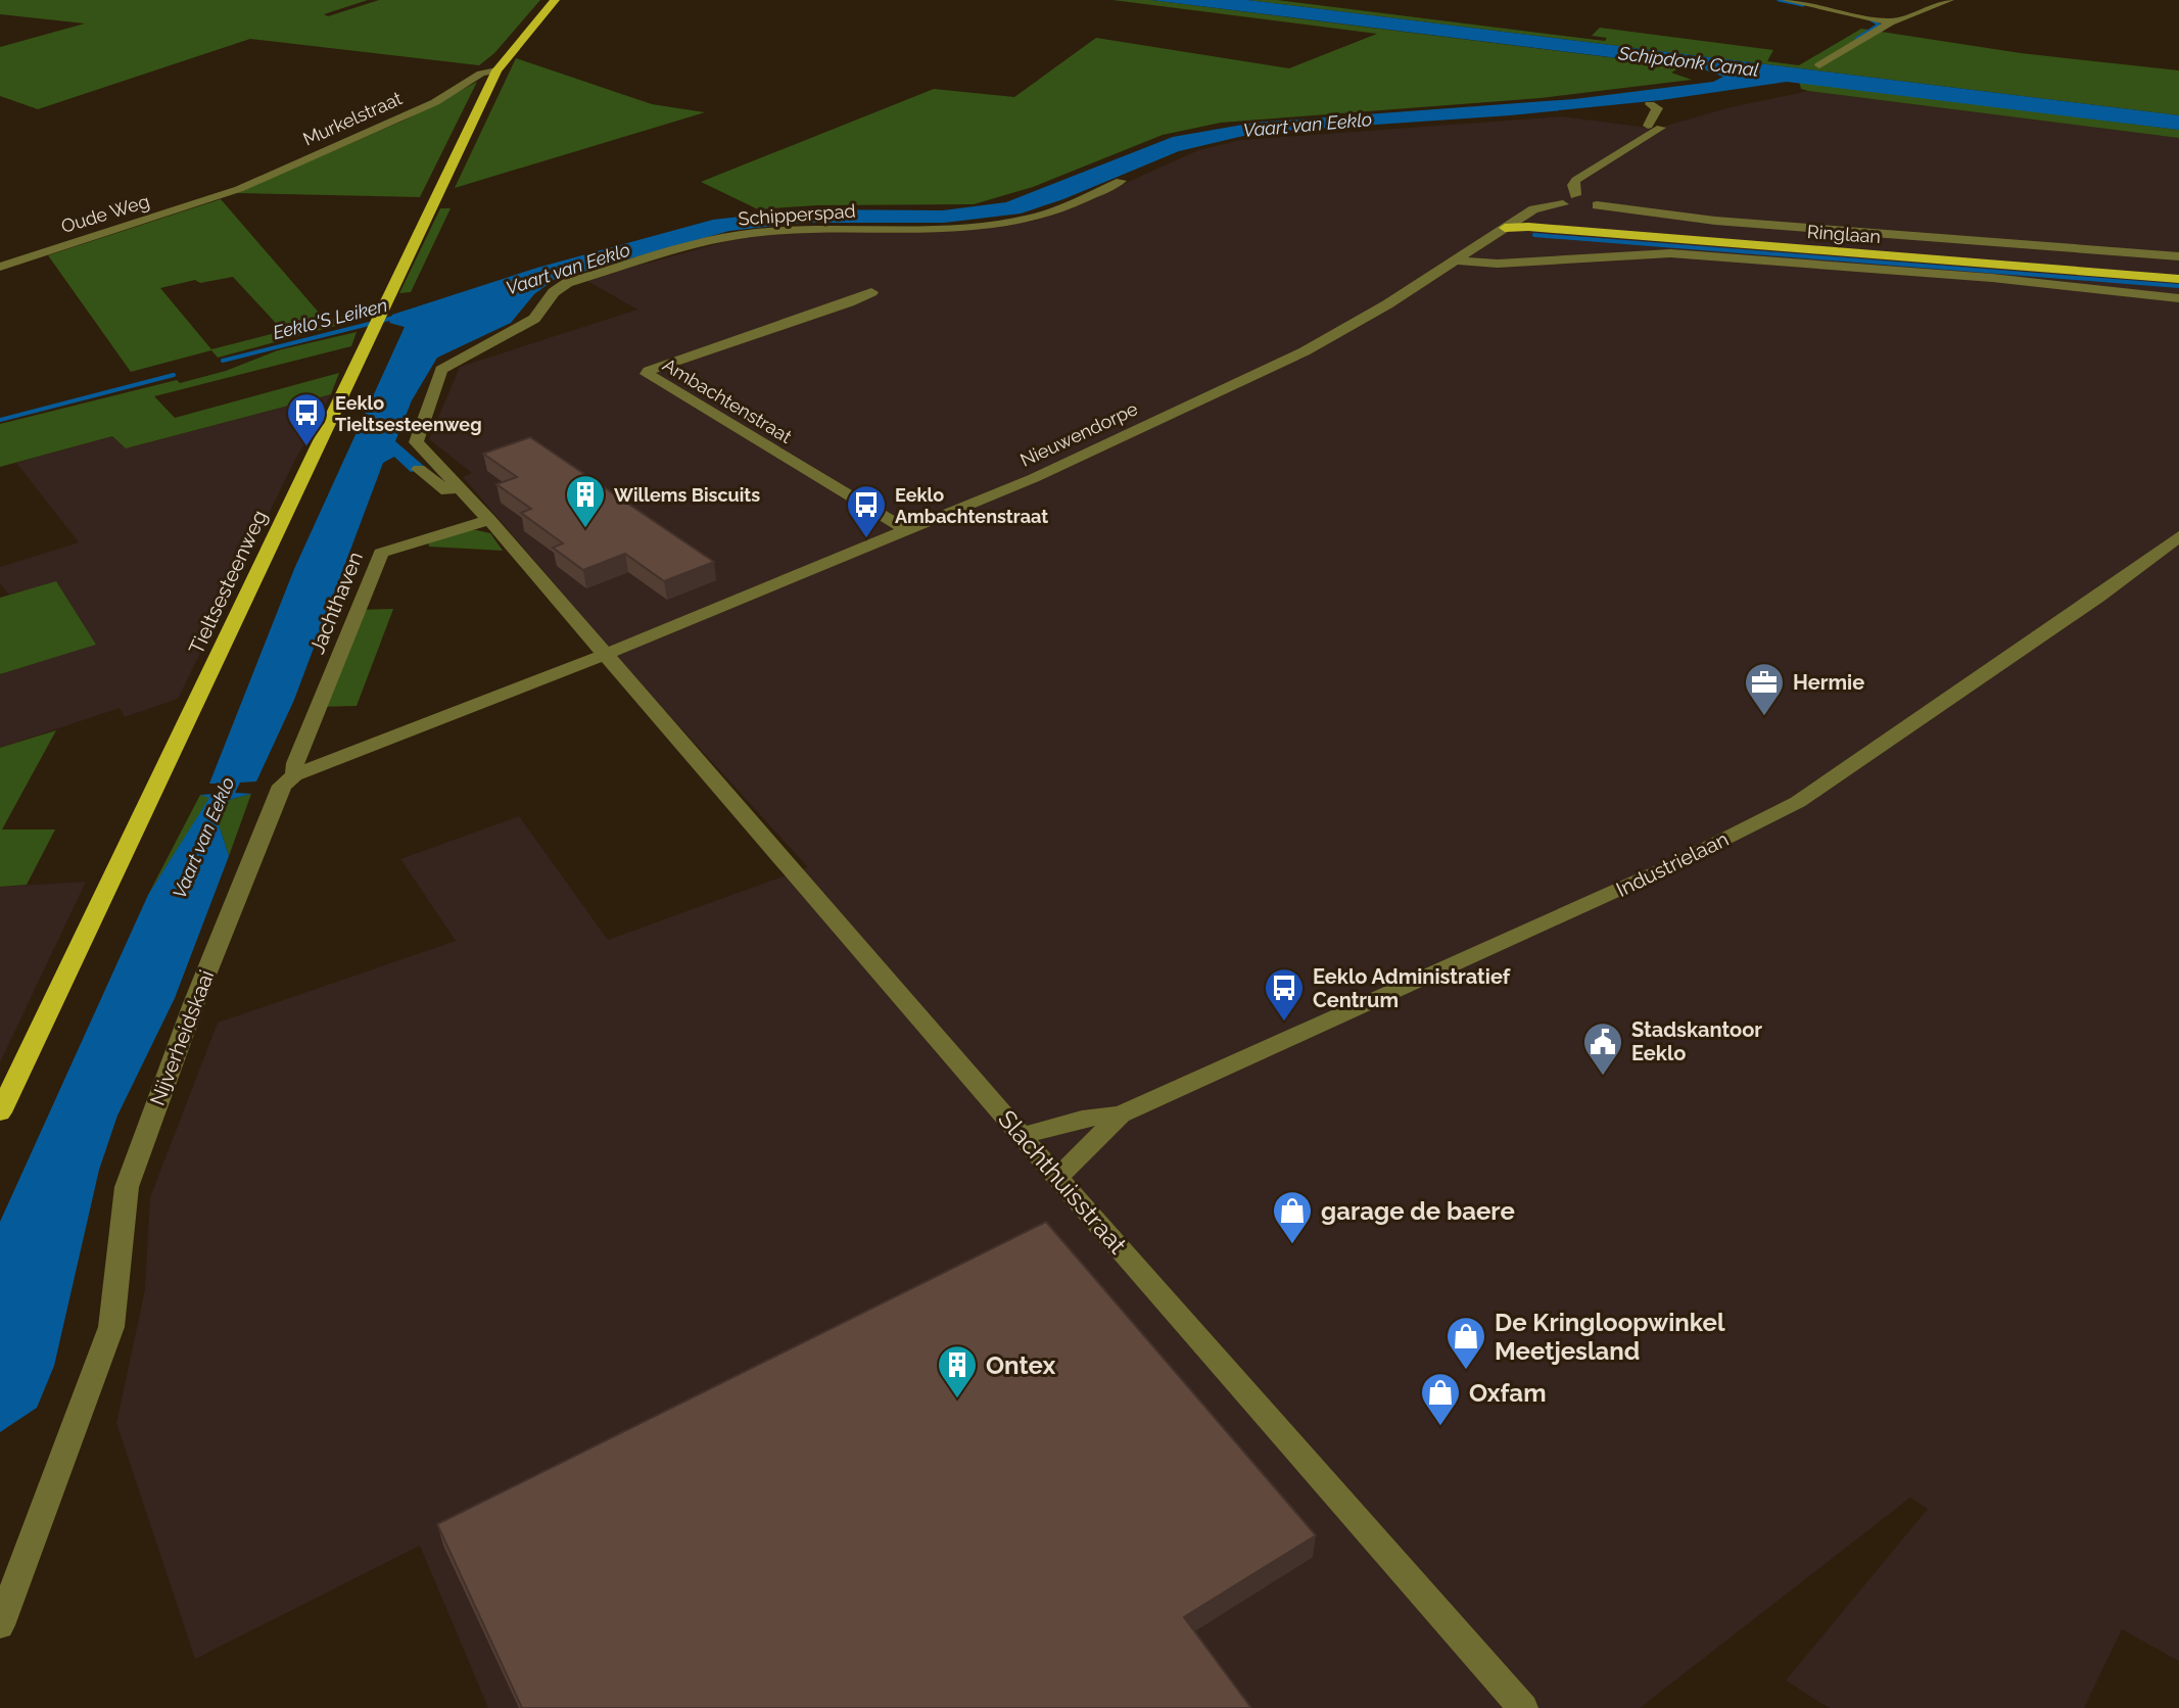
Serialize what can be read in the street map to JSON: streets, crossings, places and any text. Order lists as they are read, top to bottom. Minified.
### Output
{"streets":{"main road":["Ringlaan","Tieltsesteenweg"],"street":["Murkelstraat","Oude Weg","Schipperspad","Ambachtenstraat","Nieuwendorpe","Jachthaven","Industrielaan","Nijverheidskaai","Slachthuisstraat"]},"crossings":[["Murkelstraat","Oude Weg"],["Murkelstraat","Tieltsesteenweg"],["Schipperspad","Jachthaven"],["Schipperspad","Slachthuisstraat"],["Ringlaan","Nieuwendorpe"],["Ambachtenstraat","Nieuwendorpe"],["Nieuwendorpe","Slachthuisstraat"],["Jachthaven","Nijverheidskaai"],["Jachthaven","Slachthuisstraat"],["Industrielaan","Slachthuisstraat"]],"water":["Schipdonk Canal","Vaart van Eeklo","Eeklo'S Leiken"],"places":{"bus stop":["Eeklo Tieltsesteenweg","Eeklo Ambachtenstraat","Eeklo Administratief Centrum"],"building":["Willems Biscuits","Ontex"],"office":["Hermie"],"public building":["Stadskantoor Eeklo"],"shop":["garage de baere","De Kringloopwinkel Meetjesland","Oxfam"]}}
